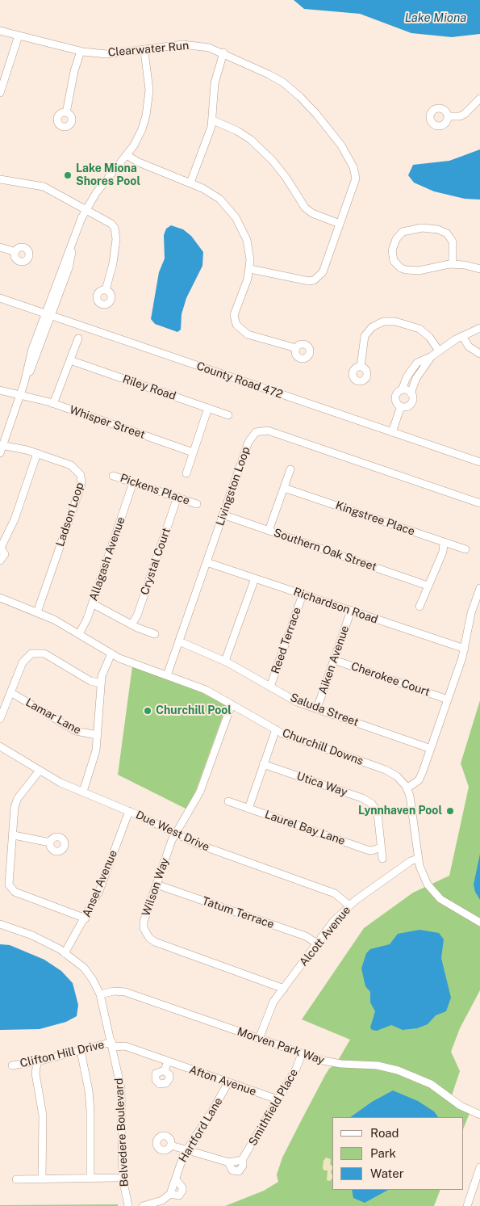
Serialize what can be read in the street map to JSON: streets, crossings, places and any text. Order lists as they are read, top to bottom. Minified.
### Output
{"streets":{"street":["Clearwater Run","County Road 472","Riley Road","Whisper Street","Livingston Loop","Pickens Place","Ladson Loop","Kingstree Place","Southern Oak Street","Allagash Avenue","Crystal Court","Richardson Road","Reed Terrace","Aiken Avenue","Cherokee Court","Saluda Street","Lamar Lane","Churchill Downs","Utica Way","Laurel Bay Lane","Due West Drive","Ansel Avenue","Wilson Way","Tatum Terrace","Alcott Avenue","Morven Park Way","Clifton Hill Drive","Afton Avenue","Smithfield Place","Hartford Lane","Belvedere Boulevard"]},"crossings":[["Livingston Loop","Southern Oak Street"],["Livingston Loop","Richardson Road"],["Livingston Loop","Saluda Street"],["Livingston Loop","Churchill Downs"],["Pickens Place","Allagash Avenue"],["Pickens Place","Crystal Court"],["Ladson Loop","Churchill Downs"],["Allagash Avenue","Churchill Downs"],["Richardson Road","Reed Terrace"],["Richardson Road","Aiken Avenue"],["Reed Terrace","Saluda Street"],["Aiken Avenue","Cherokee Court"],["Aiken Avenue","Saluda Street"],["Churchill Downs","Wilson Way"],["Churchill Downs","Alcott Avenue"],["Utica Way","Laurel Bay Lane"],["Due West Drive","Ansel Avenue"],["Due West Drive","Wilson Way"],["Due West Drive","Alcott Avenue"],["Ansel Avenue","Belvedere Boulevard"],["Wilson Way","Tatum Terrace"],["Wilson Way","Alcott Avenue"],["Tatum Terrace","Alcott Avenue"],["Alcott Avenue","Morven Park Way"],["Morven Park Way","Smithfield Place"],["Morven Park Way","Belvedere Boulevard"],["Clifton Hill Drive","Afton Avenue"],["Clifton Hill Drive","Belvedere Boulevard"],["Afton Avenue","Smithfield Place"],["Afton Avenue","Hartford Lane"],["Afton Avenue","Belvedere Boulevard"],["Smithfield Place","Hartford Lane"]],"water":["Lake Miona"],"places":["Lake Miona Shores Pool","Churchill Pool","Lynnhaven Pool"],"legend":["Road","Park","Water"]}
